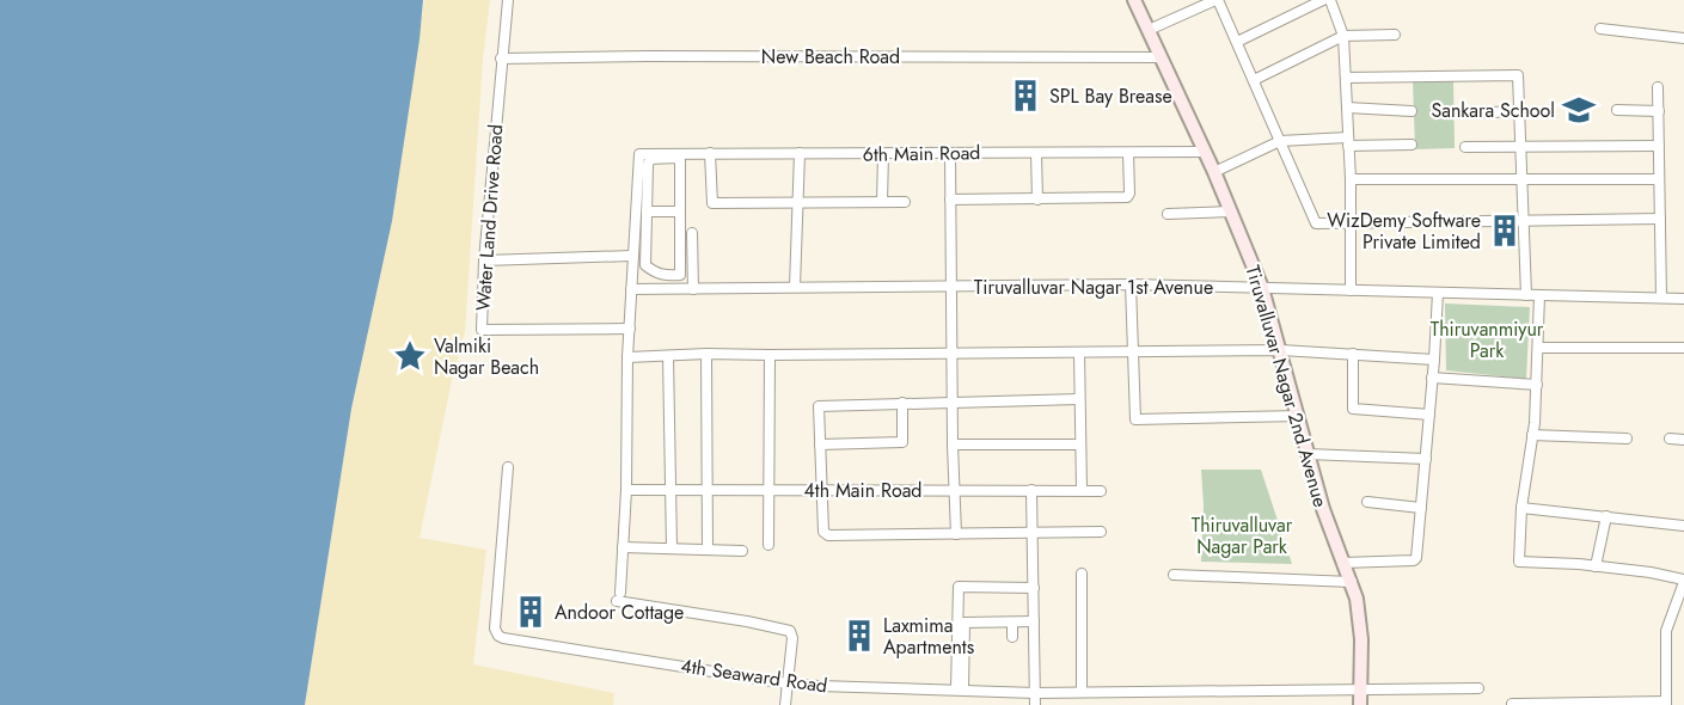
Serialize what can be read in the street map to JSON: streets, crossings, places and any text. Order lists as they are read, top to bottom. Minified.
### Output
{"streets":{"street":["New Beach Road","6th Main Road","Water Land Drive Road","Tiruvalluvar Nagar 1st Avenue","Tiruvalluvar Nagar 2nd Avenue","4th Main Road","4th Seaward Road"]},"crossings":[["New Beach Road","Water Land Drive Road"],["New Beach Road","Tiruvalluvar Nagar 2nd Avenue"],["6th Main Road","Tiruvalluvar Nagar 2nd Avenue"],["Tiruvalluvar Nagar 1st Avenue","Tiruvalluvar Nagar 2nd Avenue"],["Tiruvalluvar Nagar 2nd Avenue","4th Seaward Road"]],"parks":["Thiruvanmiyur Park","Thiruvalluvar Nagar Park"],"places":{"building":["SPL Bay Brease","WizDemy Software Private Limited","Andoor Cottage","Laxmima Apartments"],"school or university":["Sankara School"],"place":["Valmiki Nagar Beach"]}}
